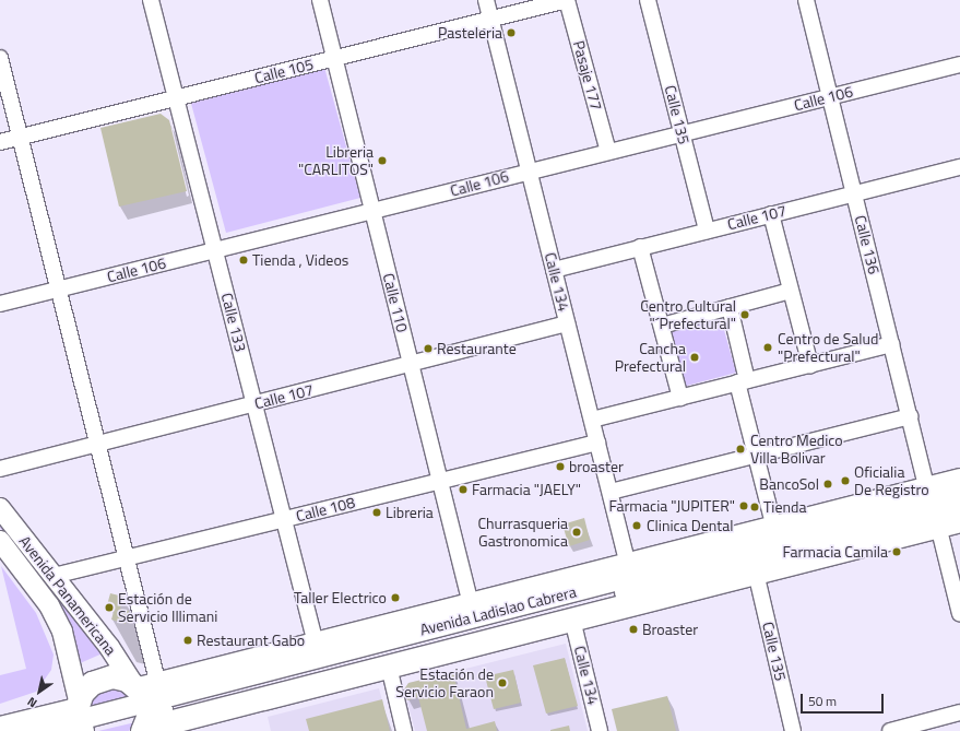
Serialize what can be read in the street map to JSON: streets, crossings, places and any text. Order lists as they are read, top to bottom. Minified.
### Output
{"streets":{"highway":["Avenida Ladislao Cabrera"],"main road":["Avenida Panamericana"],"street":["Calle 105","Pasaje 177","Calle 106","Calle 135","Calle 107","Calle 136","Calle 134","Calle 110","Calle 133","Calle 108"]},"crossings":[["Calle 105","Pasaje 177"],["Calle 105","Calle 134"],["Calle 105","Calle 110"],["Calle 105","Calle 133"],["Pasaje 177","Calle 106"],["Calle 106","Calle 135"],["Calle 106","Calle 136"],["Calle 106","Calle 134"],["Calle 106","Calle 110"],["Calle 106","Calle 133"],["Calle 135","Calle 107"],["Calle 135","Avenida Ladislao Cabrera"],["Calle 107","Calle 136"],["Calle 107","Calle 134"],["Calle 107","Calle 110"],["Calle 107","Calle 133"],["Calle 136","Avenida Ladislao Cabrera"],["Calle 134","Calle 108"],["Calle 134","Avenida Ladislao Cabrera"],["Calle 110","Calle 108"],["Calle 110","Avenida Ladislao Cabrera"],["Calle 133","Calle 108"],["Calle 133","Avenida Ladislao Cabrera"],["Calle 108","Avenida Panamericana"],["Avenida Panamericana","Avenida Ladislao Cabrera"]],"places":["Pasteleria","Libreria \"CARLITOS\"","Tienda , Videos","Centro Cultural \"´Prefectural\"","Centro de Salud \"Prefectural\"","Restaurante","Cancha Prefectural","Centro Medico Villa Bolivar","broaster","Oficialia De Registro","BancoSol","Farmacia \"JAELY\"","Farmacia \"JUPITER\"","Tienda","Libreria","Clinica Dental","Churrasqueria Gastronomica","Farmacia Camila","Taller Electrico","Estación de Servicio Illimani","Broaster","Restaurant Gabo","Estación de Servicio Faraon"],"scale_bar":"50 m","north":"bottom left"}
